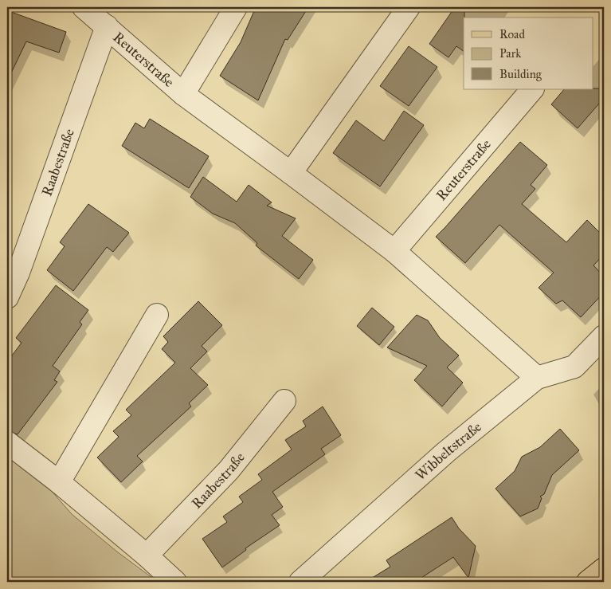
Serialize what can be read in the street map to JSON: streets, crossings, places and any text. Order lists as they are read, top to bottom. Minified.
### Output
{"streets":{"street":["Reuterstraße","Raabestraße","Wibbeltstraße"]},"crossings":[["Reuterstraße","Raabestraße"],["Reuterstraße","Wibbeltstraße"]],"legend":["Road","Park","Building"]}
